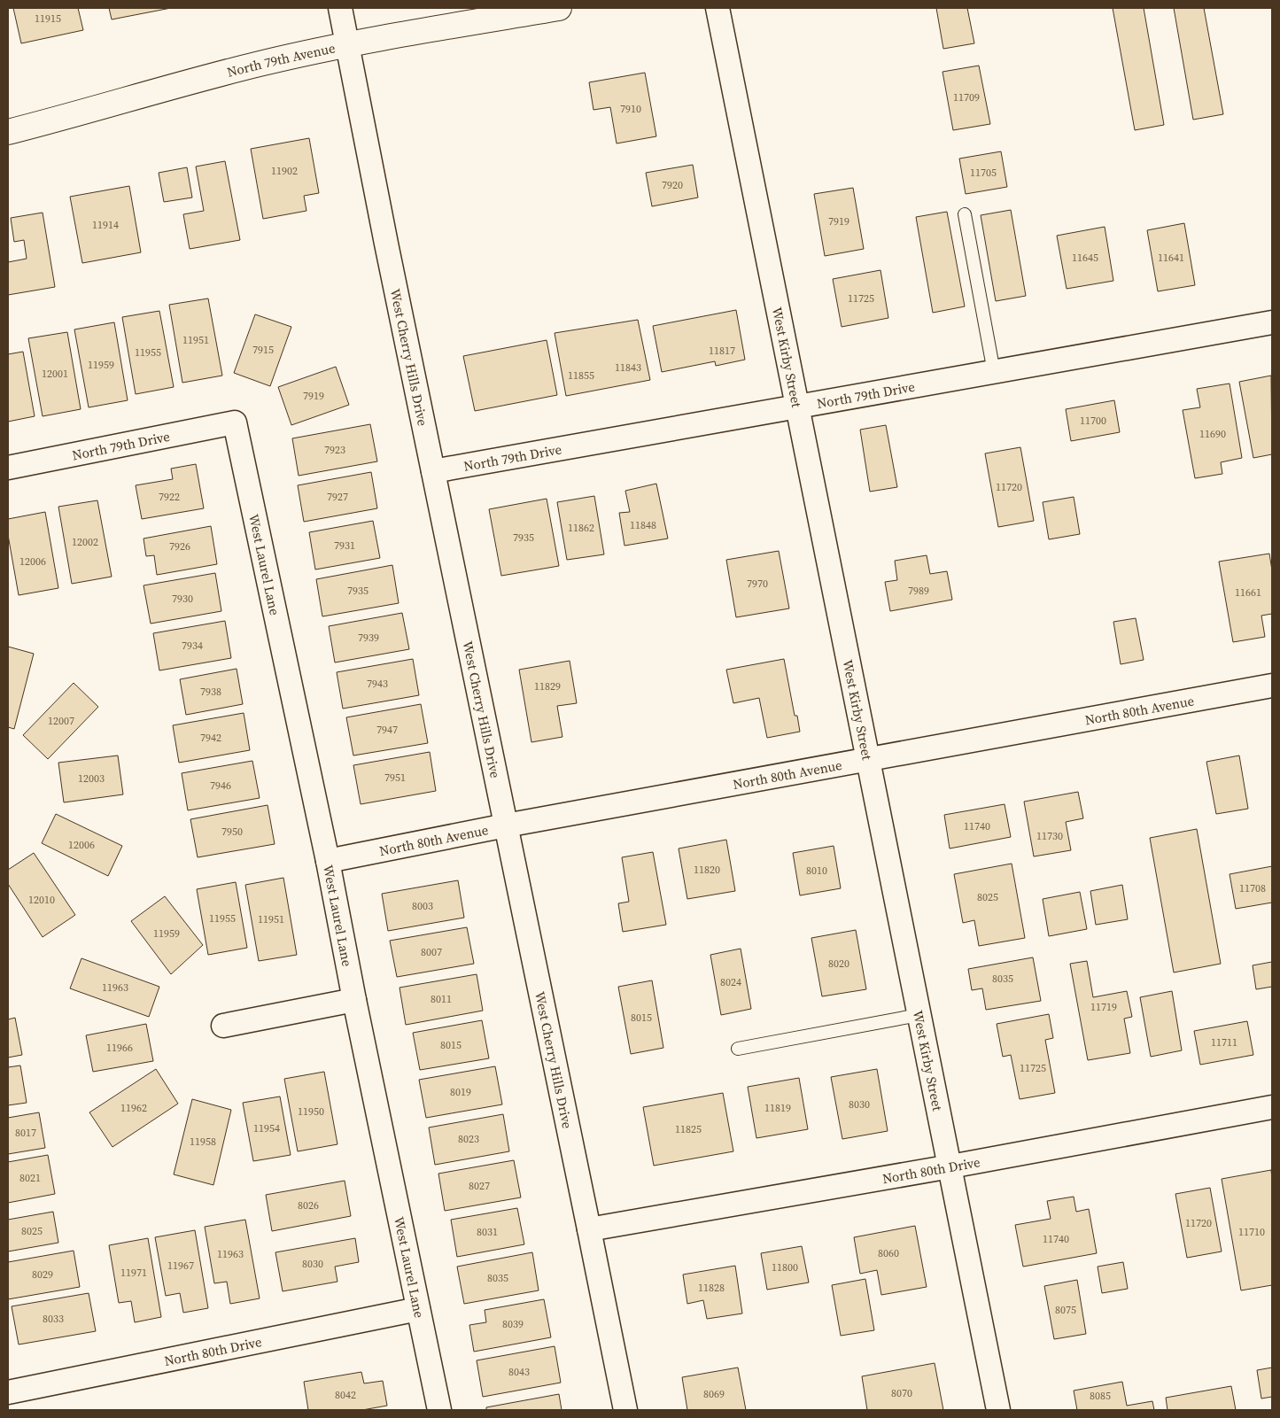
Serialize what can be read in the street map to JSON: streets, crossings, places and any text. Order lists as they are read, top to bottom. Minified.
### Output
{"streets":{"street":["North 79th Avenue","West Kirby Street","West Cherry Hills Drive","North 79th Drive","West Laurel Lane","North 80th Avenue","North 80th Drive"]},"crossings":[["North 79th Avenue","West Cherry Hills Drive"],["West Kirby Street","North 79th Drive"],["West Kirby Street","North 80th Avenue"],["West Kirby Street","North 80th Drive"],["West Cherry Hills Drive","North 79th Drive"],["West Cherry Hills Drive","North 80th Avenue"],["West Cherry Hills Drive","North 80th Drive"],["North 79th Drive","West Laurel Lane"],["West Laurel Lane","North 80th Avenue"],["West Laurel Lane","North 80th Drive"]],"house_numbers":["11915","11709","7910","11902","11705","7920","7919","11914","11645","11641","11725","11951","7915","11817","11955","11959","11843","12001","11855","7919","11700","11690","7923","11720","7922","7927","11848","11862","7935","12002","7931","7926","12006","7970","7935","7989","11661","7930","7939","7934","7943","11829","7938","12007","7947","7942","7951","12003","7946","11740","7950","11730","12006","11820","8010","11708","8025","12010","8003","11955","11951","11959","8007","8020","8035","8024","11963","8011","11719","8015","11711","8015","11966","11725","8019","8030","11962","11819","11950","11954","11825","8017","8023","11958","8021","8027","8026","11720","8025","8031","11710","11740","8060","11963","8030","11967","11800","11971","8029","8035","11828","8075","8033","8039","8043","8070","8069","8042","8085"]}
